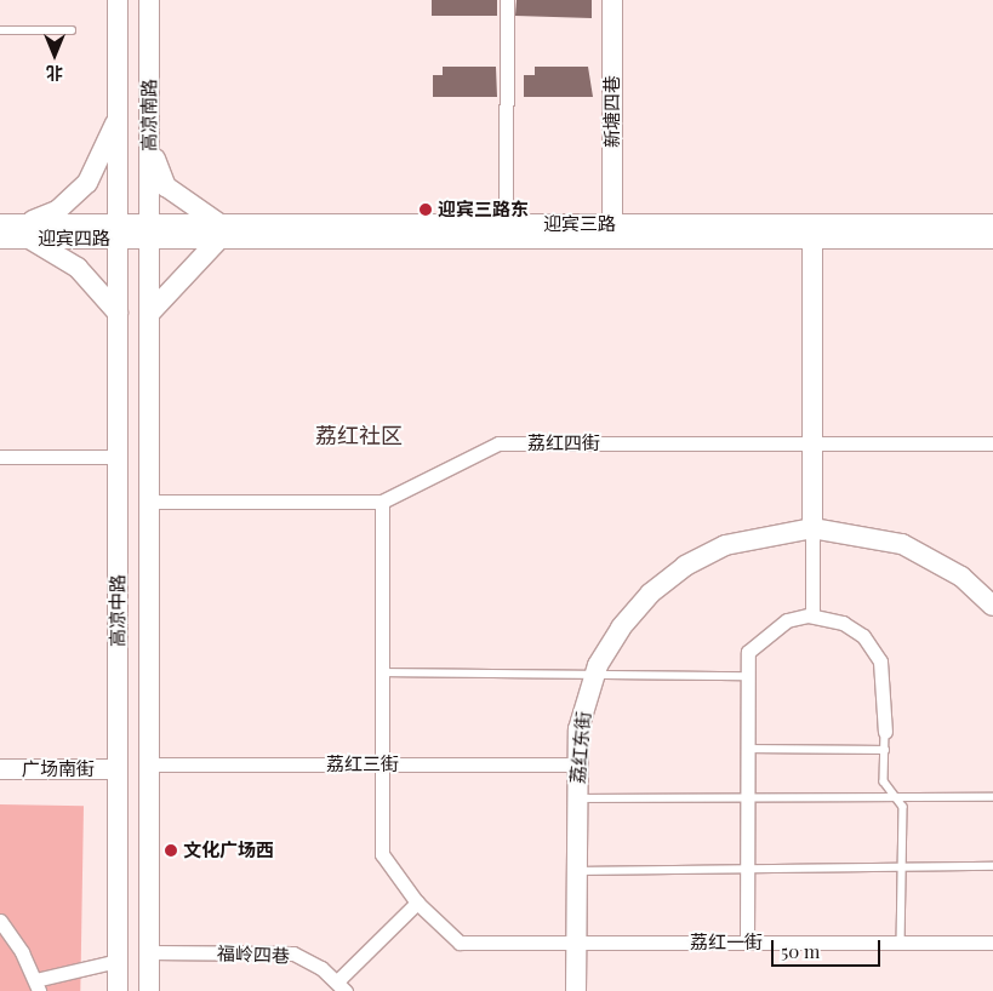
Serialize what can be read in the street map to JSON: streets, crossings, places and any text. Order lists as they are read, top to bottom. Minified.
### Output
{"streets":{"main road":["新塘四巷","高凉南路","迎宾三路","迎宾四路","高凉中路","荔红东街","广场南街"],"street":["荔红四街","荔红三街","荔红一街","福岭四巷"]},"crossings":[["新塘四巷","迎宾三路"],["高凉南路","迎宾三路"],["高凉南路","迎宾四路"],["高凉南路","高凉中路"],["迎宾三路","迎宾四路"],["迎宾三路","高凉中路"],["迎宾四路","高凉中路"],["荔红四街","高凉中路"],["高凉中路","荔红三街"],["高凉中路","广场南街"],["高凉中路","福岭四巷"],["荔红东街","荔红三街"],["荔红东街","荔红一街"]],"districts":["荔红社区"],"places":["迎宾三路东","文化广场西"],"scale_bar":"50 m","north":"bottom"}
